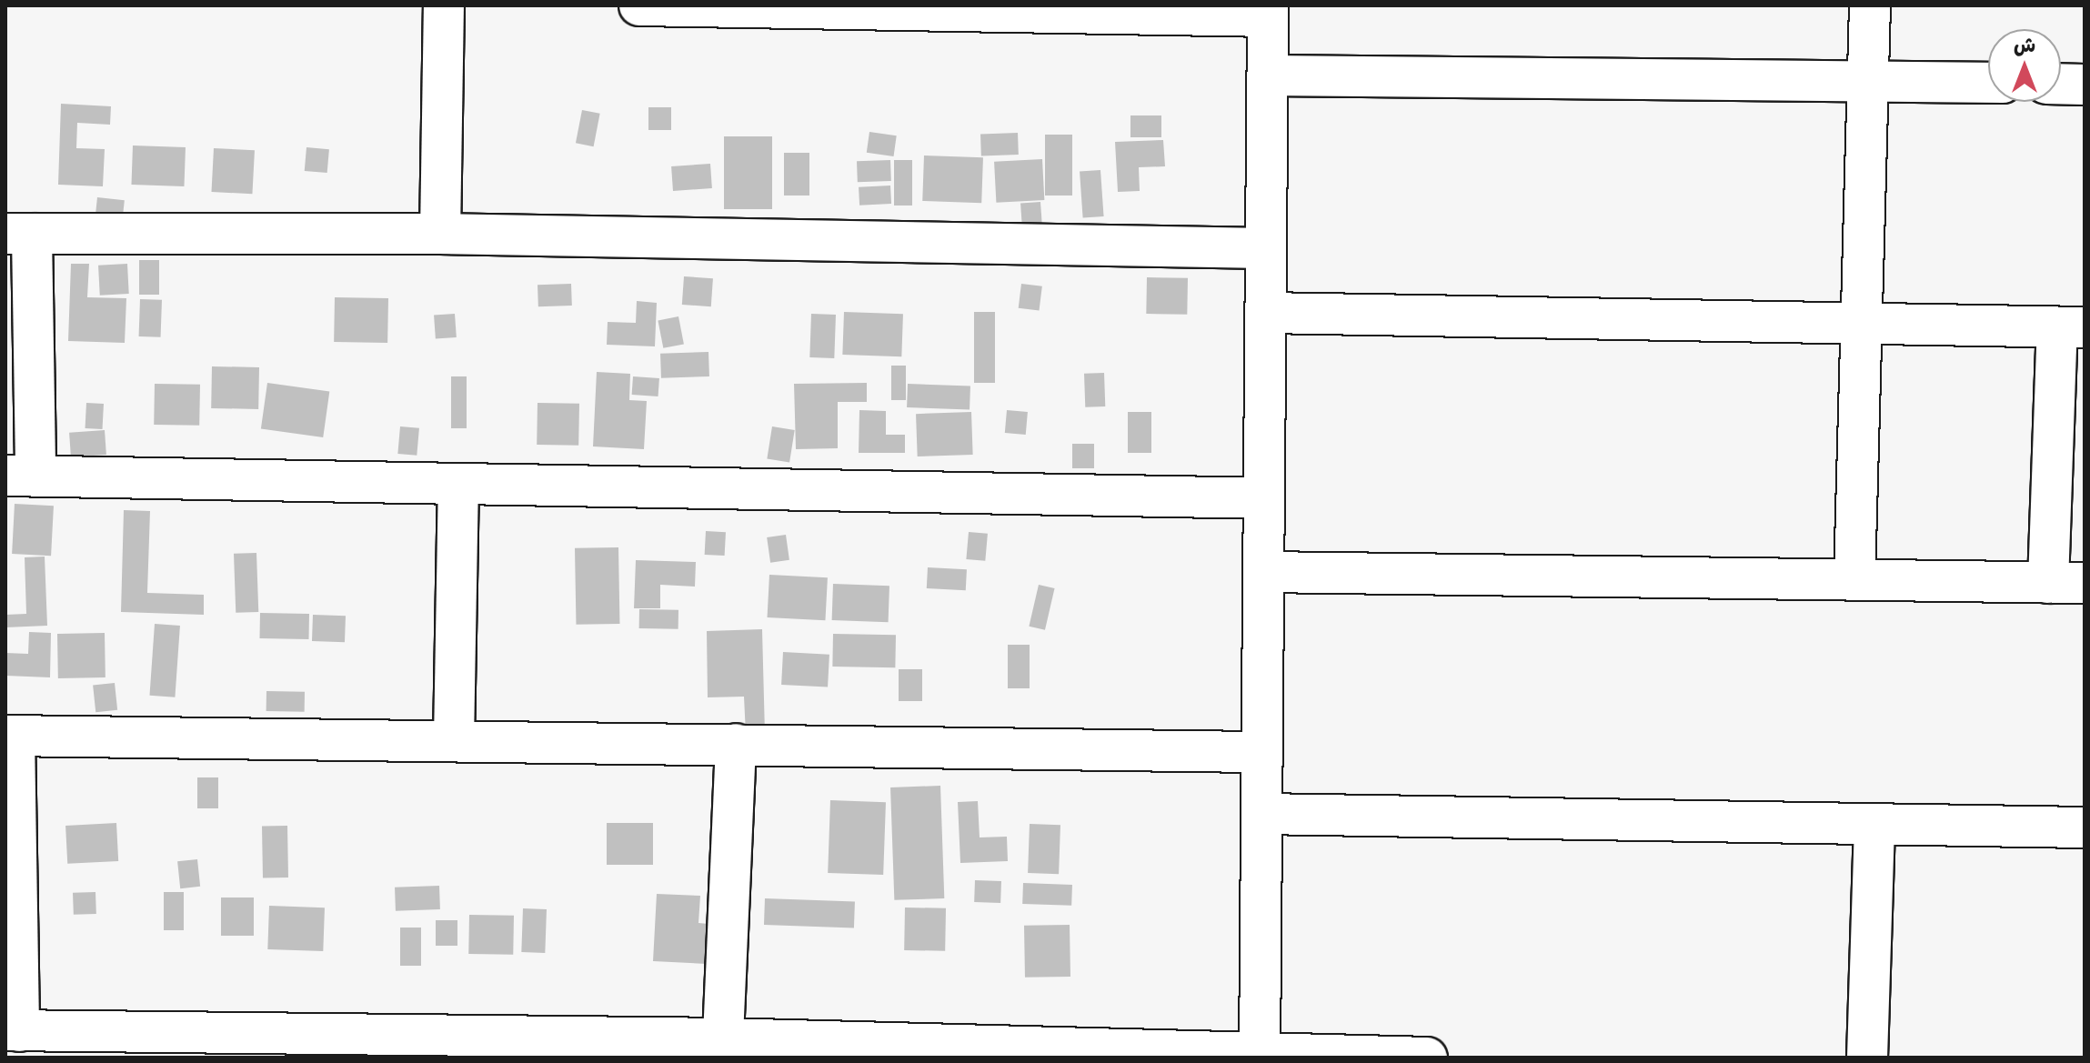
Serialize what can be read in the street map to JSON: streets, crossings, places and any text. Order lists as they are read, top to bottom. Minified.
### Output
{"north":"top"}
